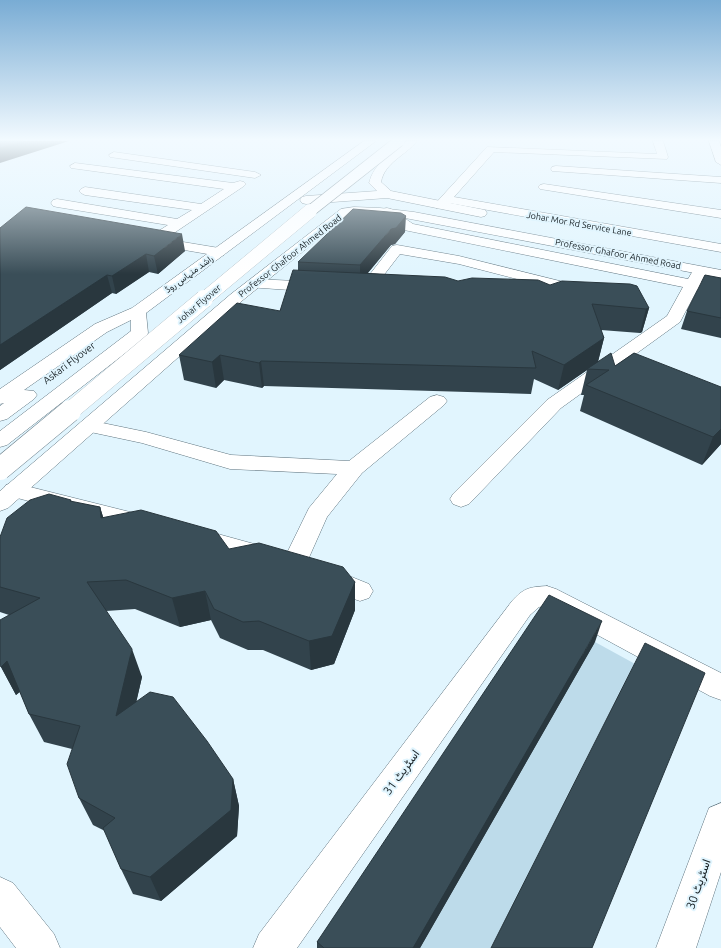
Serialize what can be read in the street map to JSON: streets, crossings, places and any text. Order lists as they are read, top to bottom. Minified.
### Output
{"streets":{"street":["Johar Mor Rd Service Lane","Professor Ghafoor Ahmed Road","راشد منہاس روڈ","Johar Flyover","Askari Flyover","اسٹریٹ 31","اسٹریٹ 30"]},"crossings":[["Johar Mor Rd Service Lane","راشد منہاس روڈ"],["راشد منہاس روڈ","Askari Flyover"]]}
